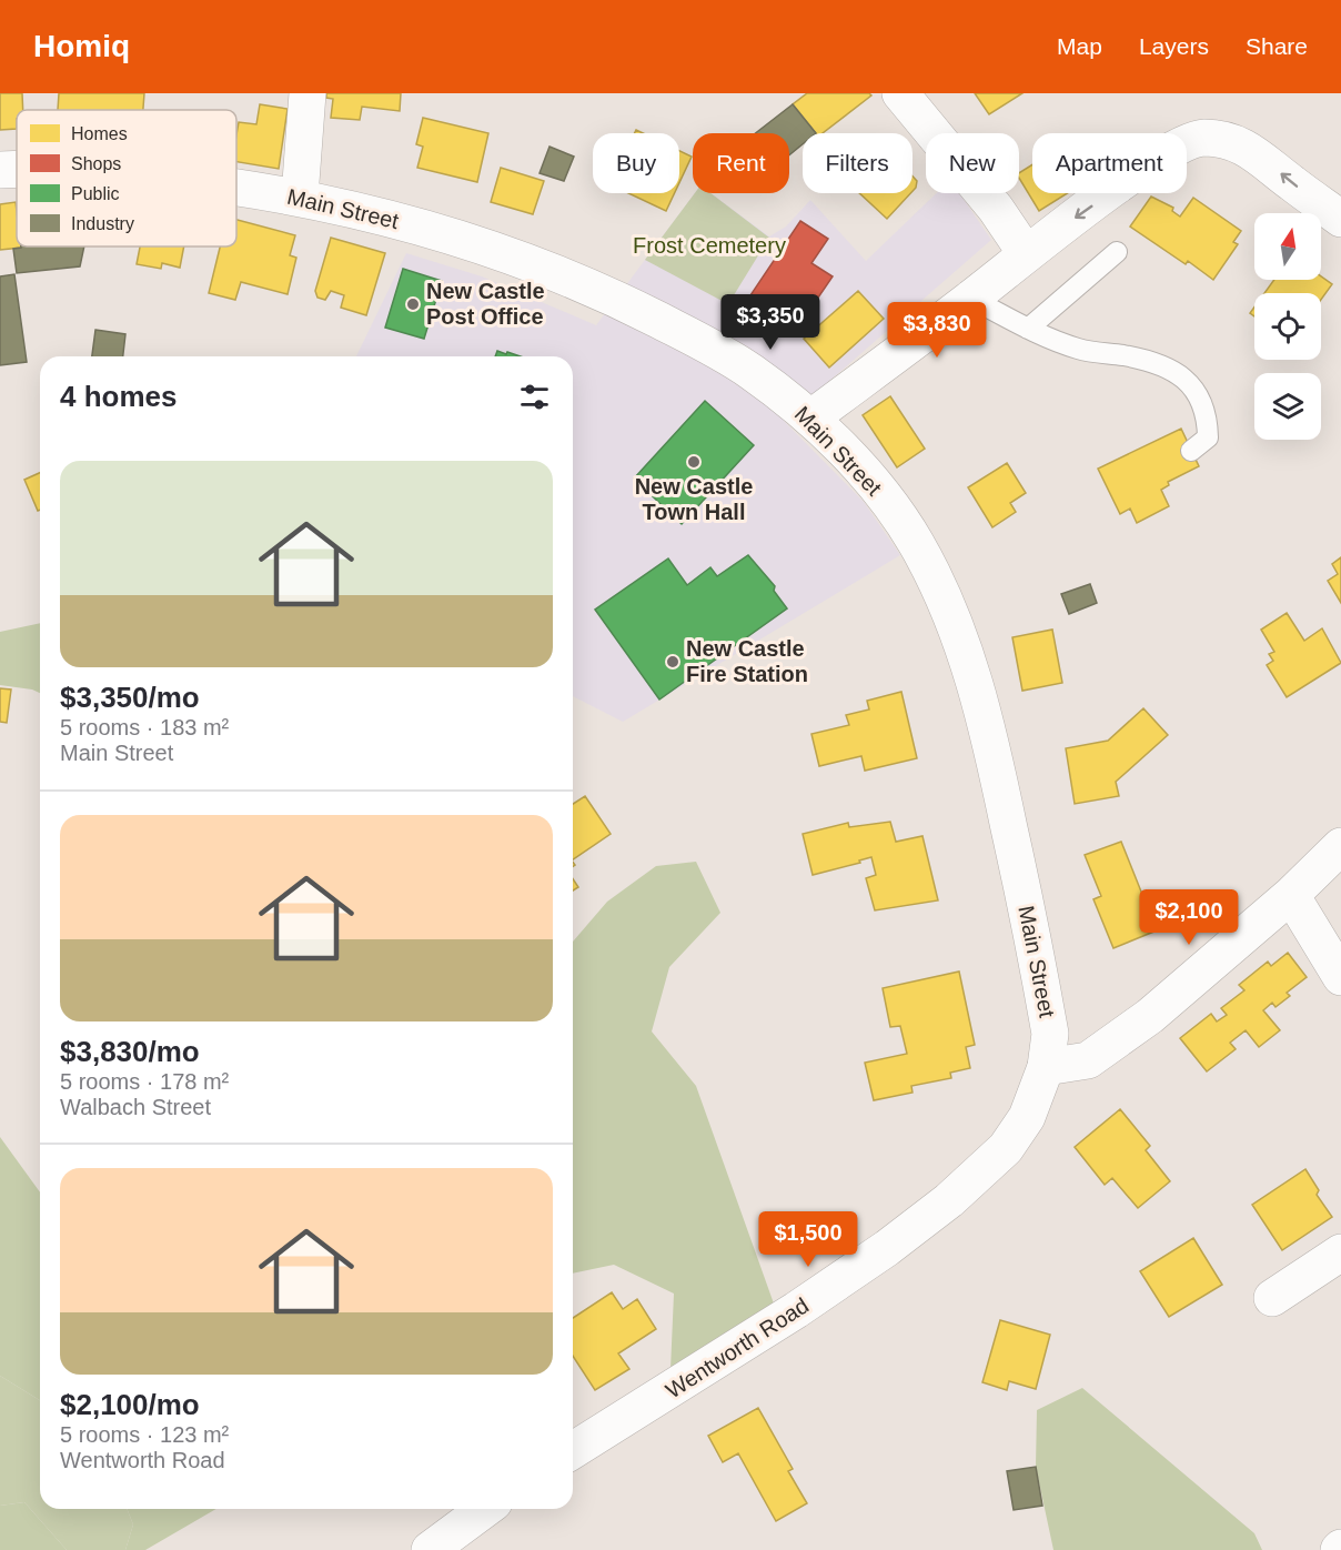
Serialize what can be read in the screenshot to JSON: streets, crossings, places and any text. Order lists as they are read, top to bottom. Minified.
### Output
{"streets":{"main road":["Main Street","Wentworth Road"]},"crossings":[["Main Street","Wentworth Road"]],"parks":["Frost Cemetery"],"places":["New Castle Post Office","New Castle Town Hall","New Castle Fire Station"],"legend":["Homes","Shops","Public","Industry"],"north":"top","page":{"header":"Homiq","nav":["Map","Layers","Share"],"chip":["Buy","Rent","Filters","New","Apartment"],"price":["$3,350","$3,830","$2,100","$1,500"],"heading":"4 homes","list":[{"name":"$3,350/mo","note":"5 rooms · 183 m² · Main Street"},{"name":"$3,830/mo","note":"5 rooms · 178 m² · Walbach Street"},{"name":"$2,100/mo","note":"5 rooms · 123 m² · Wentworth Road"}]}}
